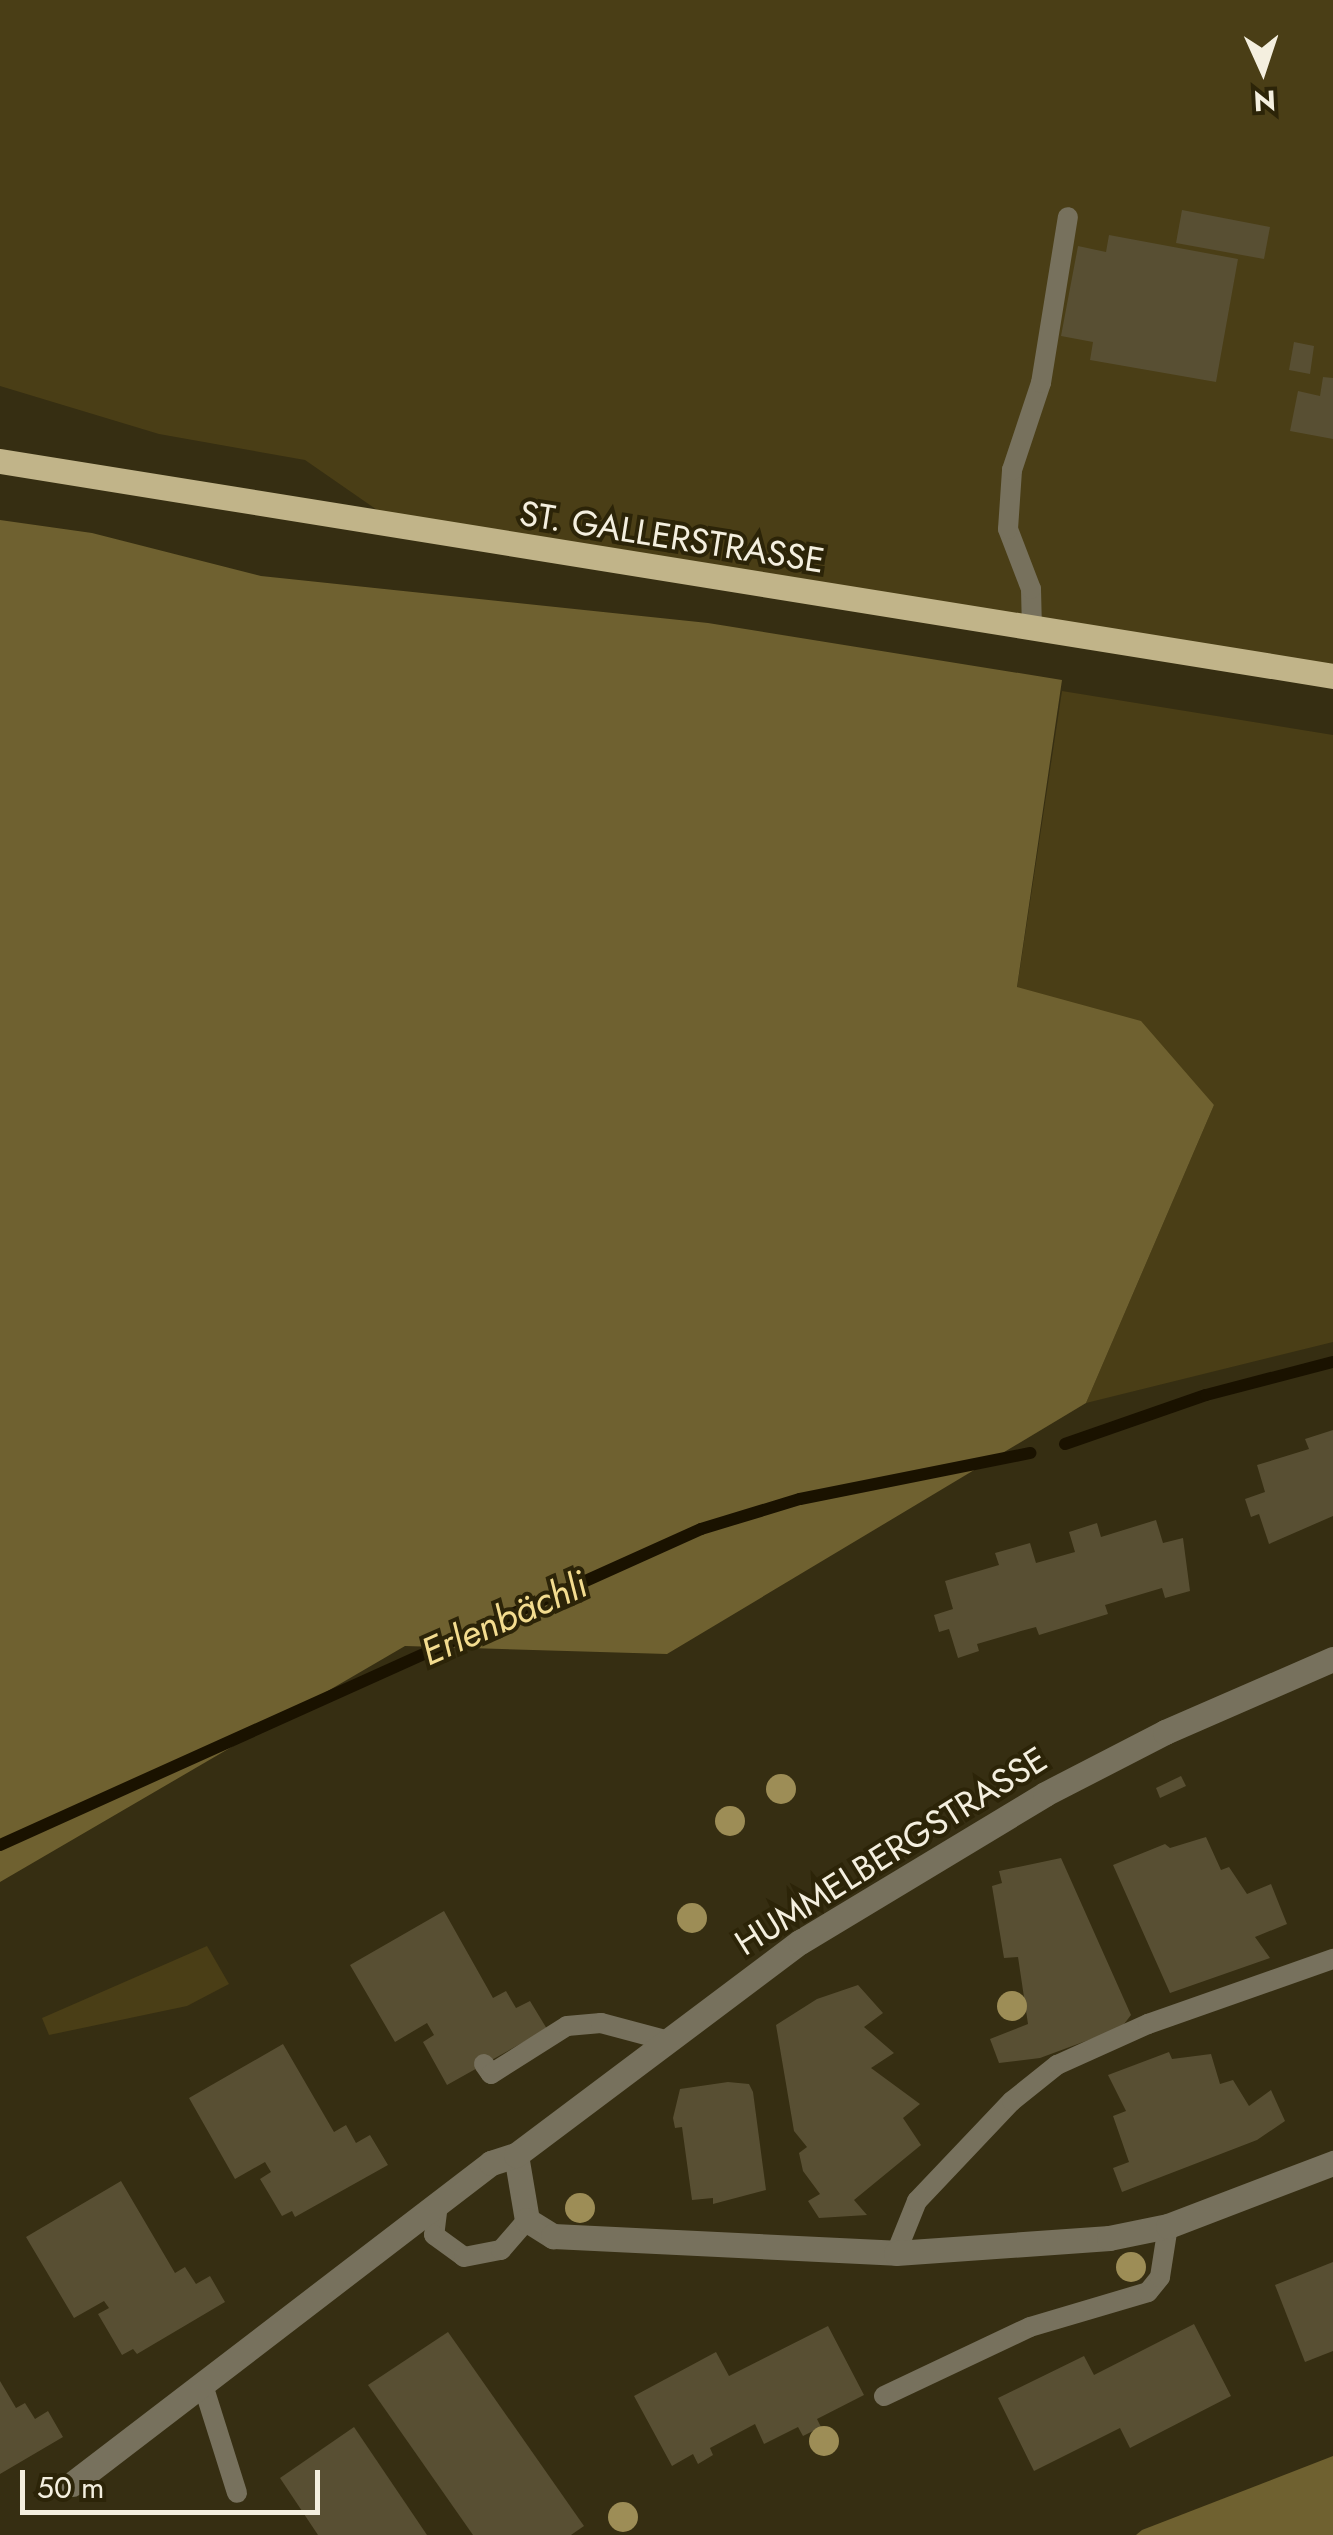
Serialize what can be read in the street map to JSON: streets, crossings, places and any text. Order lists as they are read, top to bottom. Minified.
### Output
{"streets":{"main road":["ST. GALLERSTRASSE"],"street":["HUMMELBERGSTRASSE"]},"water":["Erlenbächli"],"scale_bar":"50 m","north":"bottom"}
